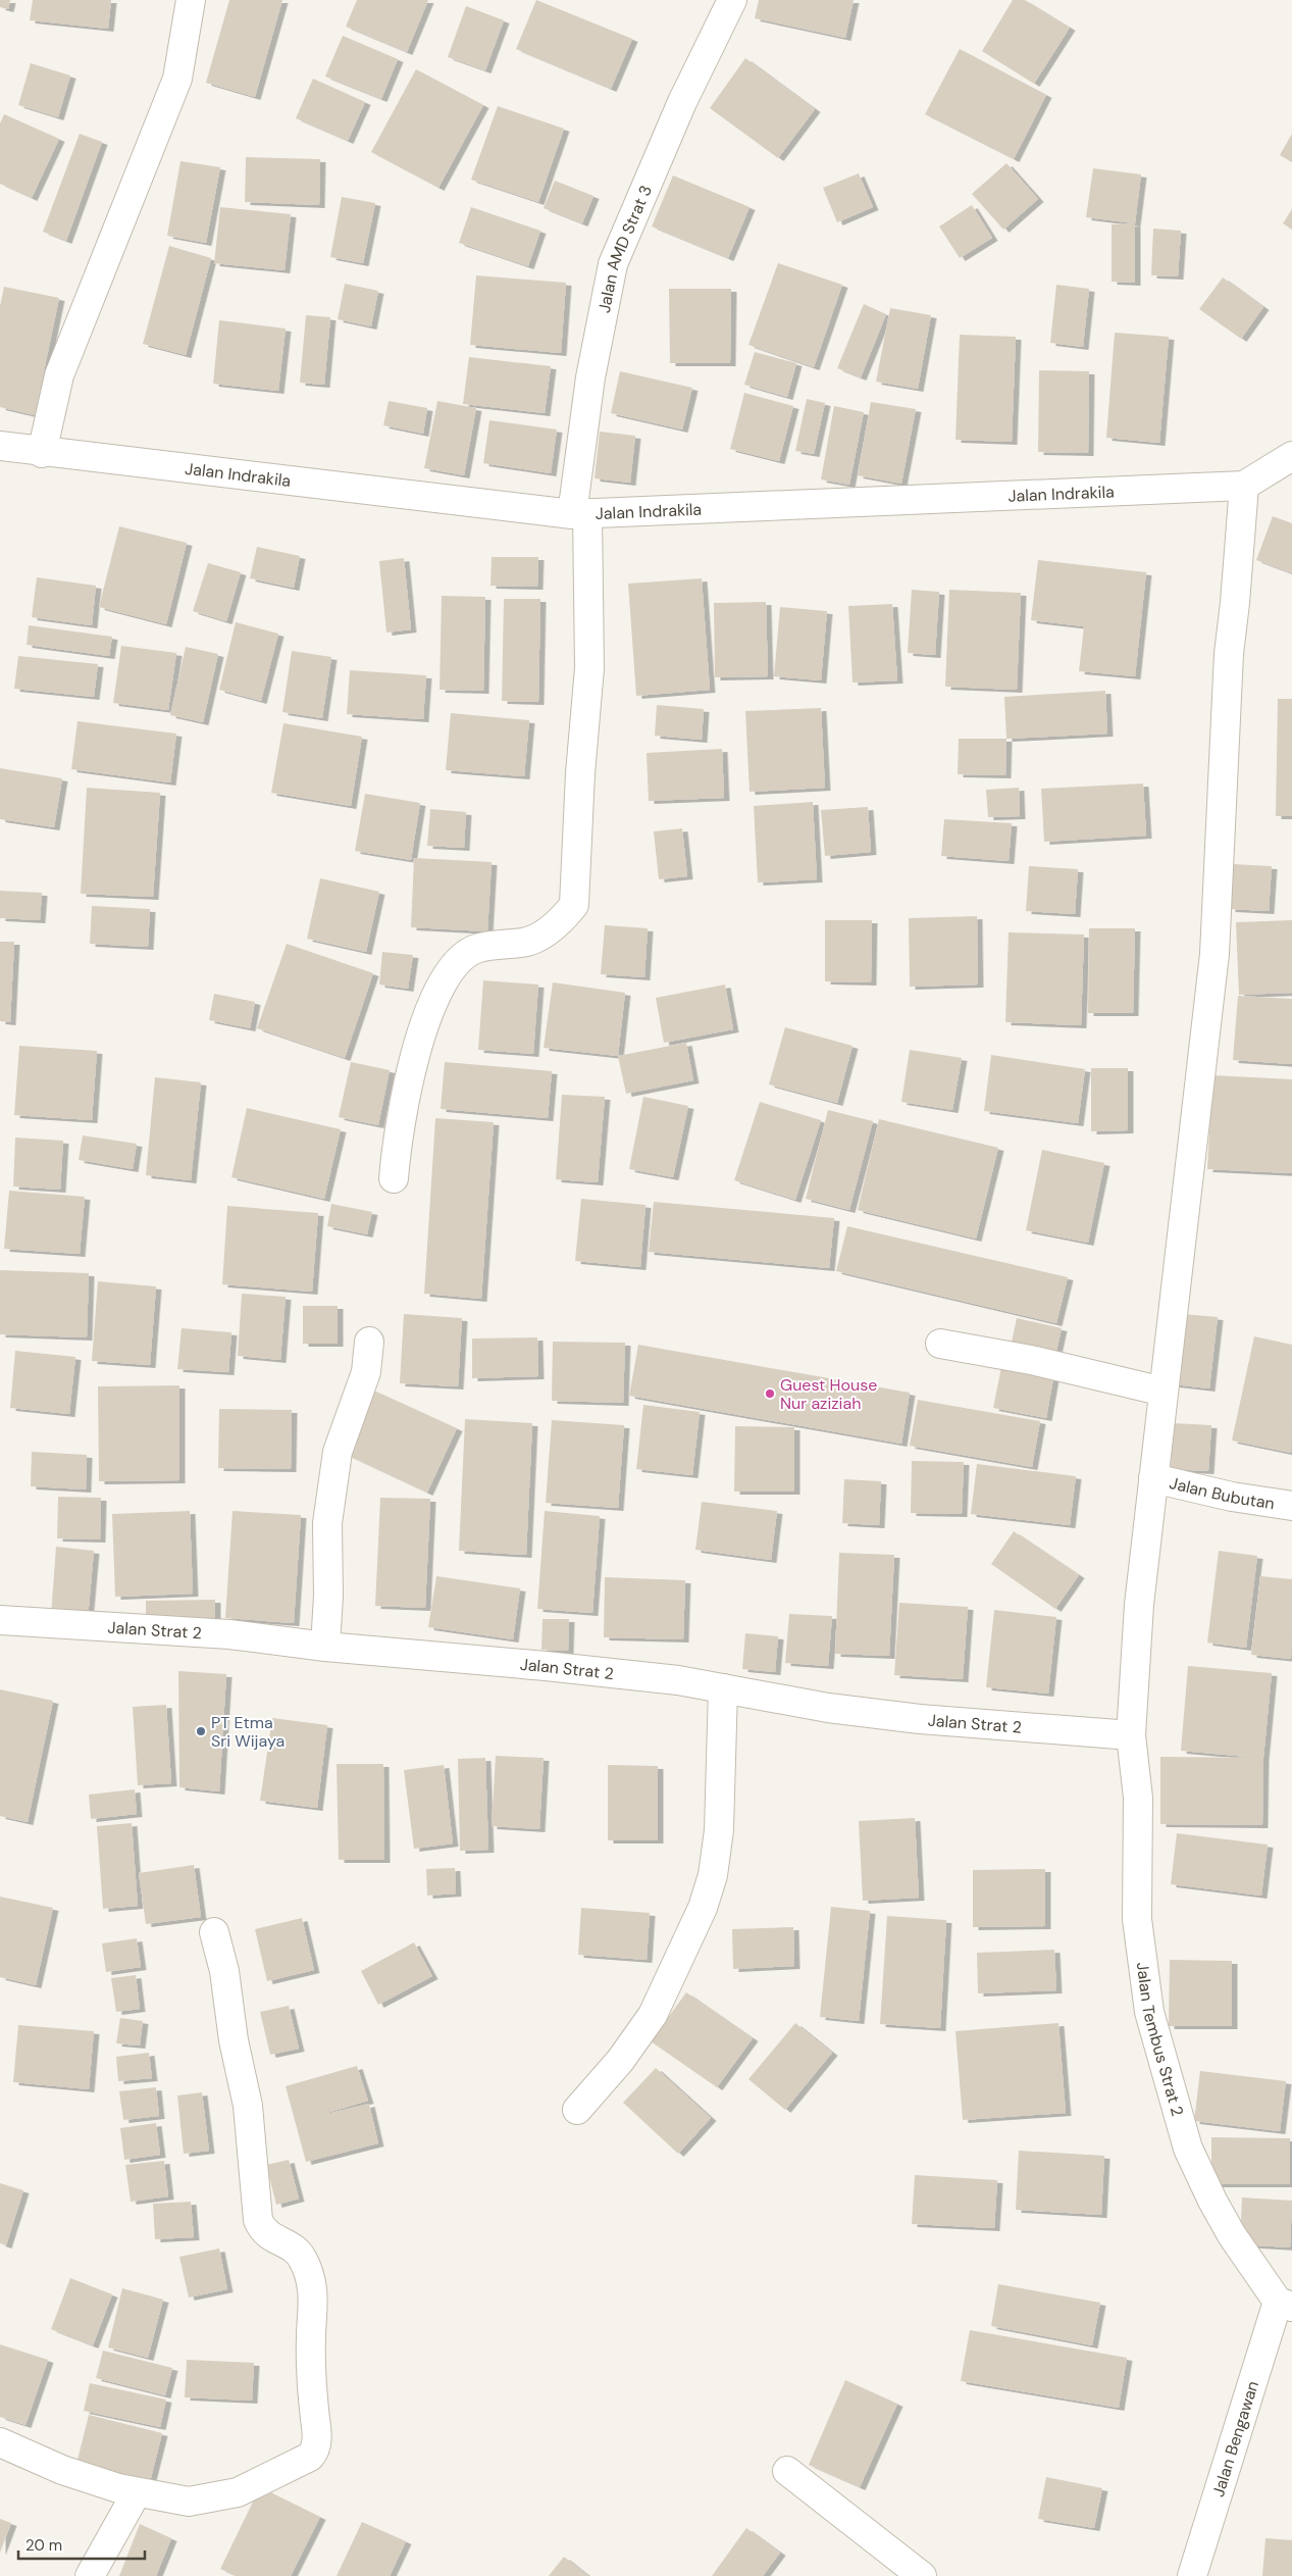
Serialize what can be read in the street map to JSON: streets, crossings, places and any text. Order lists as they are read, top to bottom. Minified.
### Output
{"streets":{"street":["Jalan AMD Strat 3","Jalan Indrakila","Jalan Bubutan","Jalan Strat 2","Jalan Tembus Strat 2","Jalan Bengawan"]},"crossings":[["Jalan AMD Strat 3","Jalan Indrakila"],["Jalan Indrakila","Jalan Tembus Strat 2"],["Jalan Bubutan","Jalan Tembus Strat 2"],["Jalan Strat 2","Jalan Tembus Strat 2"],["Jalan Tembus Strat 2","Jalan Bengawan"]],"places":["Guest House Nur aziziah","PT Etma Sri Wijaya"],"scale_bar":"20 m"}
